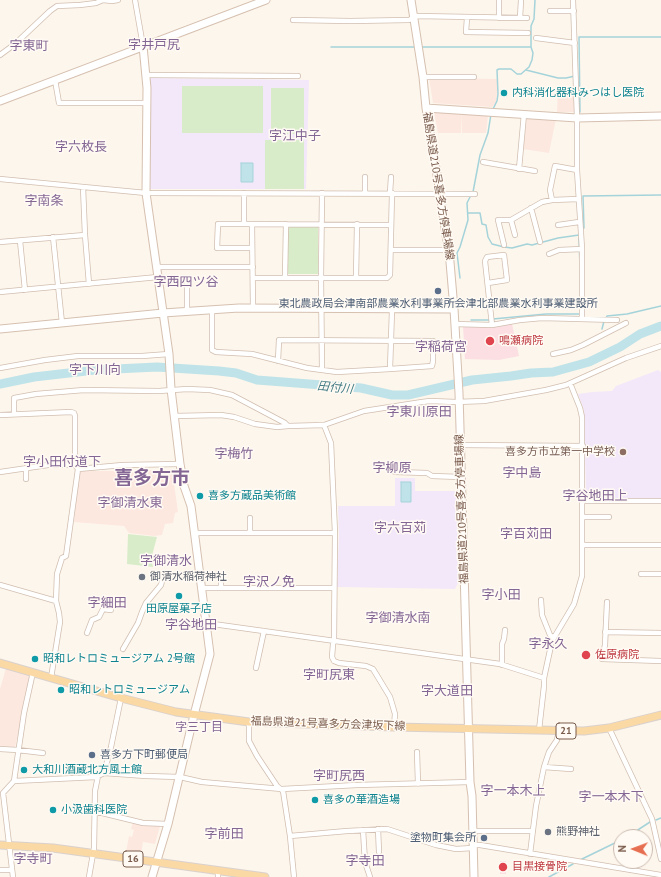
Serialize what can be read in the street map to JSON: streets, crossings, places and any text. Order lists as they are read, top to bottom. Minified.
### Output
{"streets":{"main road":["福島県道21号喜多方会津坂下線","21","16"],"street":["福島県道210号喜多方停車場線"]},"crossings":[["福島県道210号喜多方停車場線","福島県道21号喜多方会津坂下線"]],"districts":["字井戸尻","字東町","字江中子","字六枚長","字南条","字西四ツ谷","字稲荷宮","字下川向","字東川原田","字梅竹","字小田付道下","字柳原","字中島","喜多方市","字谷地田上","字御清水東","字六百苅","字百苅田","字御清水","字沢ノ免","字小田","字細田","字御清水南","字谷地田","字永久","字町尻東","字大道田","字三丁目","字町尻西","字一本木上","字一本木下","字前田","字寺町","字寺田"],"water":["田付川"],"places":["内科消化器科みつはし医院","東北農政局会津南部農業水利事業所会津北部農業水利事業建設所","鳴瀬病院","喜多方市立第一中学校","喜多方蔵品美術館","御清水稲荷神社","田原屋菓子店","佐原病院","昭和レトロミュージアム 2号館","昭和レトロミュージアム","喜多方下町郵便局","大和川酒蔵北方風土館","喜多の華酒造場","小汲歯科医院","熊野神社","塗物町集会所","目黒接骨院"],"north":"left"}
